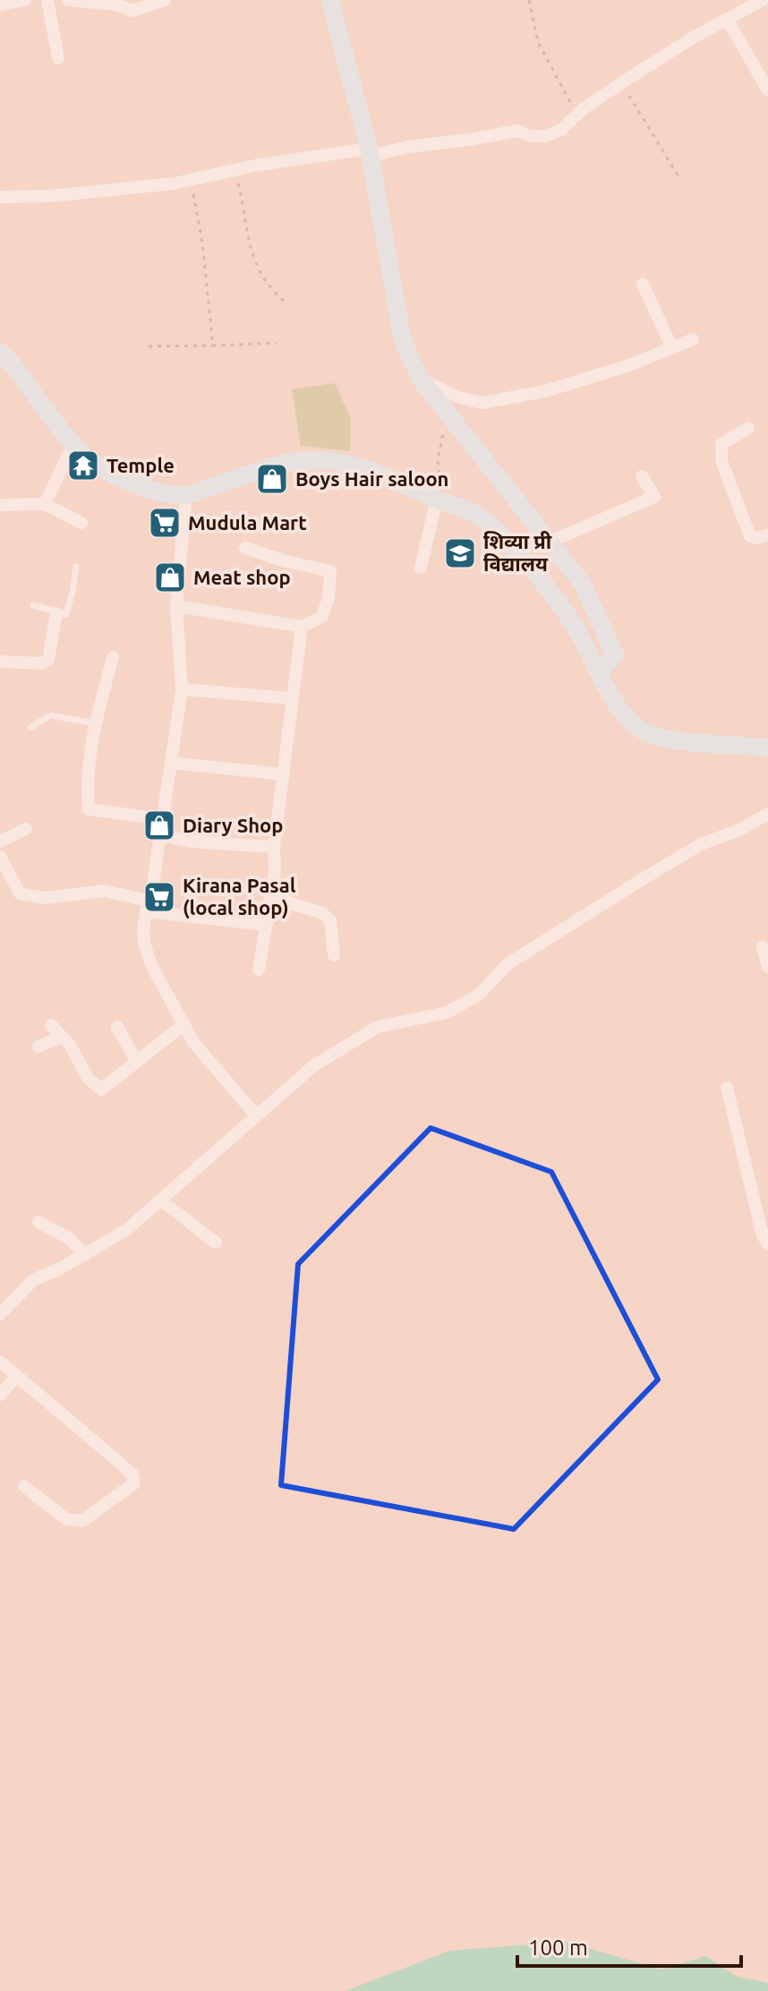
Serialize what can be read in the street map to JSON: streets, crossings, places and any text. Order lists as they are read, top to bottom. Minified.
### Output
{"places":{"temple":["Temple"],"shop":["Boys Hair saloon","Meat shop","Diary Shop"],"supermarket":["Mudula Mart","Kirana Pasal (local shop)"],"school or university":["शिव्या प्री विद्यालय"]},"scale_bar":"100 m"}
